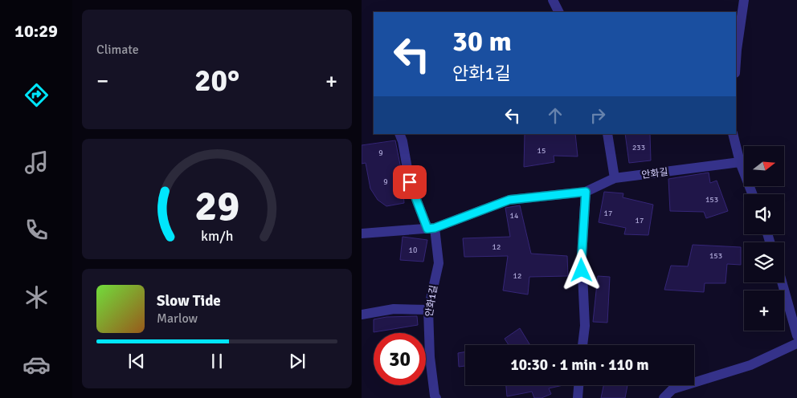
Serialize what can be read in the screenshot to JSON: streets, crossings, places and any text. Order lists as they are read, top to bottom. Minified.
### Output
{"streets":{"street":["안화길","안화1길"]},"house_numbers":["233","15","9","9","153","17","14","17","12","10","153","12"],"north":"right","page":{"tabs":"10:29","tile":"Climate","turn":["30 m","안화1길"],"heat":["−","20°","+"],"map_buttons":"+","song":["Slow Tide","Marlow"],"limit":"30","trip":"10:30 · 1 min · 110 m","gauge":["29","km/h"]}}
